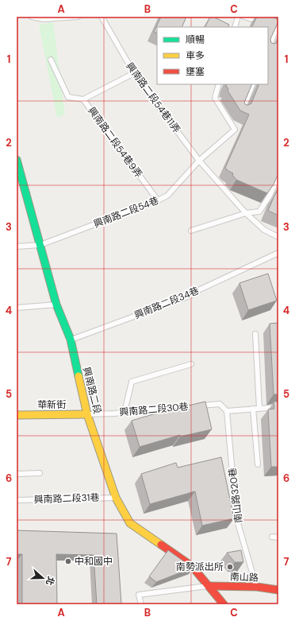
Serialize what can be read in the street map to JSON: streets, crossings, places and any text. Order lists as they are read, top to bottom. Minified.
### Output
{"streets":{"street":["興南路二段","華新街","南山路"],"lane":["興南路二段54巷11弄","興南路二段54巷9弄","興南路二段54巷","興南路二段34巷","興南路二段30巷","南山路320巷","興南路二段31巷"]},"crossings":[["興南路二段54巷11弄","興南路二段54巷"],["興南路二段54巷9弄","興南路二段54巷"],["興南路二段54巷","興南路二段"],["興南路二段34巷","興南路二段"],["興南路二段","華新街"],["興南路二段","興南路二段30巷"],["興南路二段","興南路二段31巷"],["興南路二段","南山路"],["華新街","興南路二段30巷"],["興南路二段30巷","南山路320巷"],["南山路320巷","南山路"]],"places":["中和國中","南勢派出所"],"legend":["順暢","車多","壅塞"],"north":"right","grid":{"columns":["A","B","C"],"rows":["1","2","3","4","5","6","7"]}}
